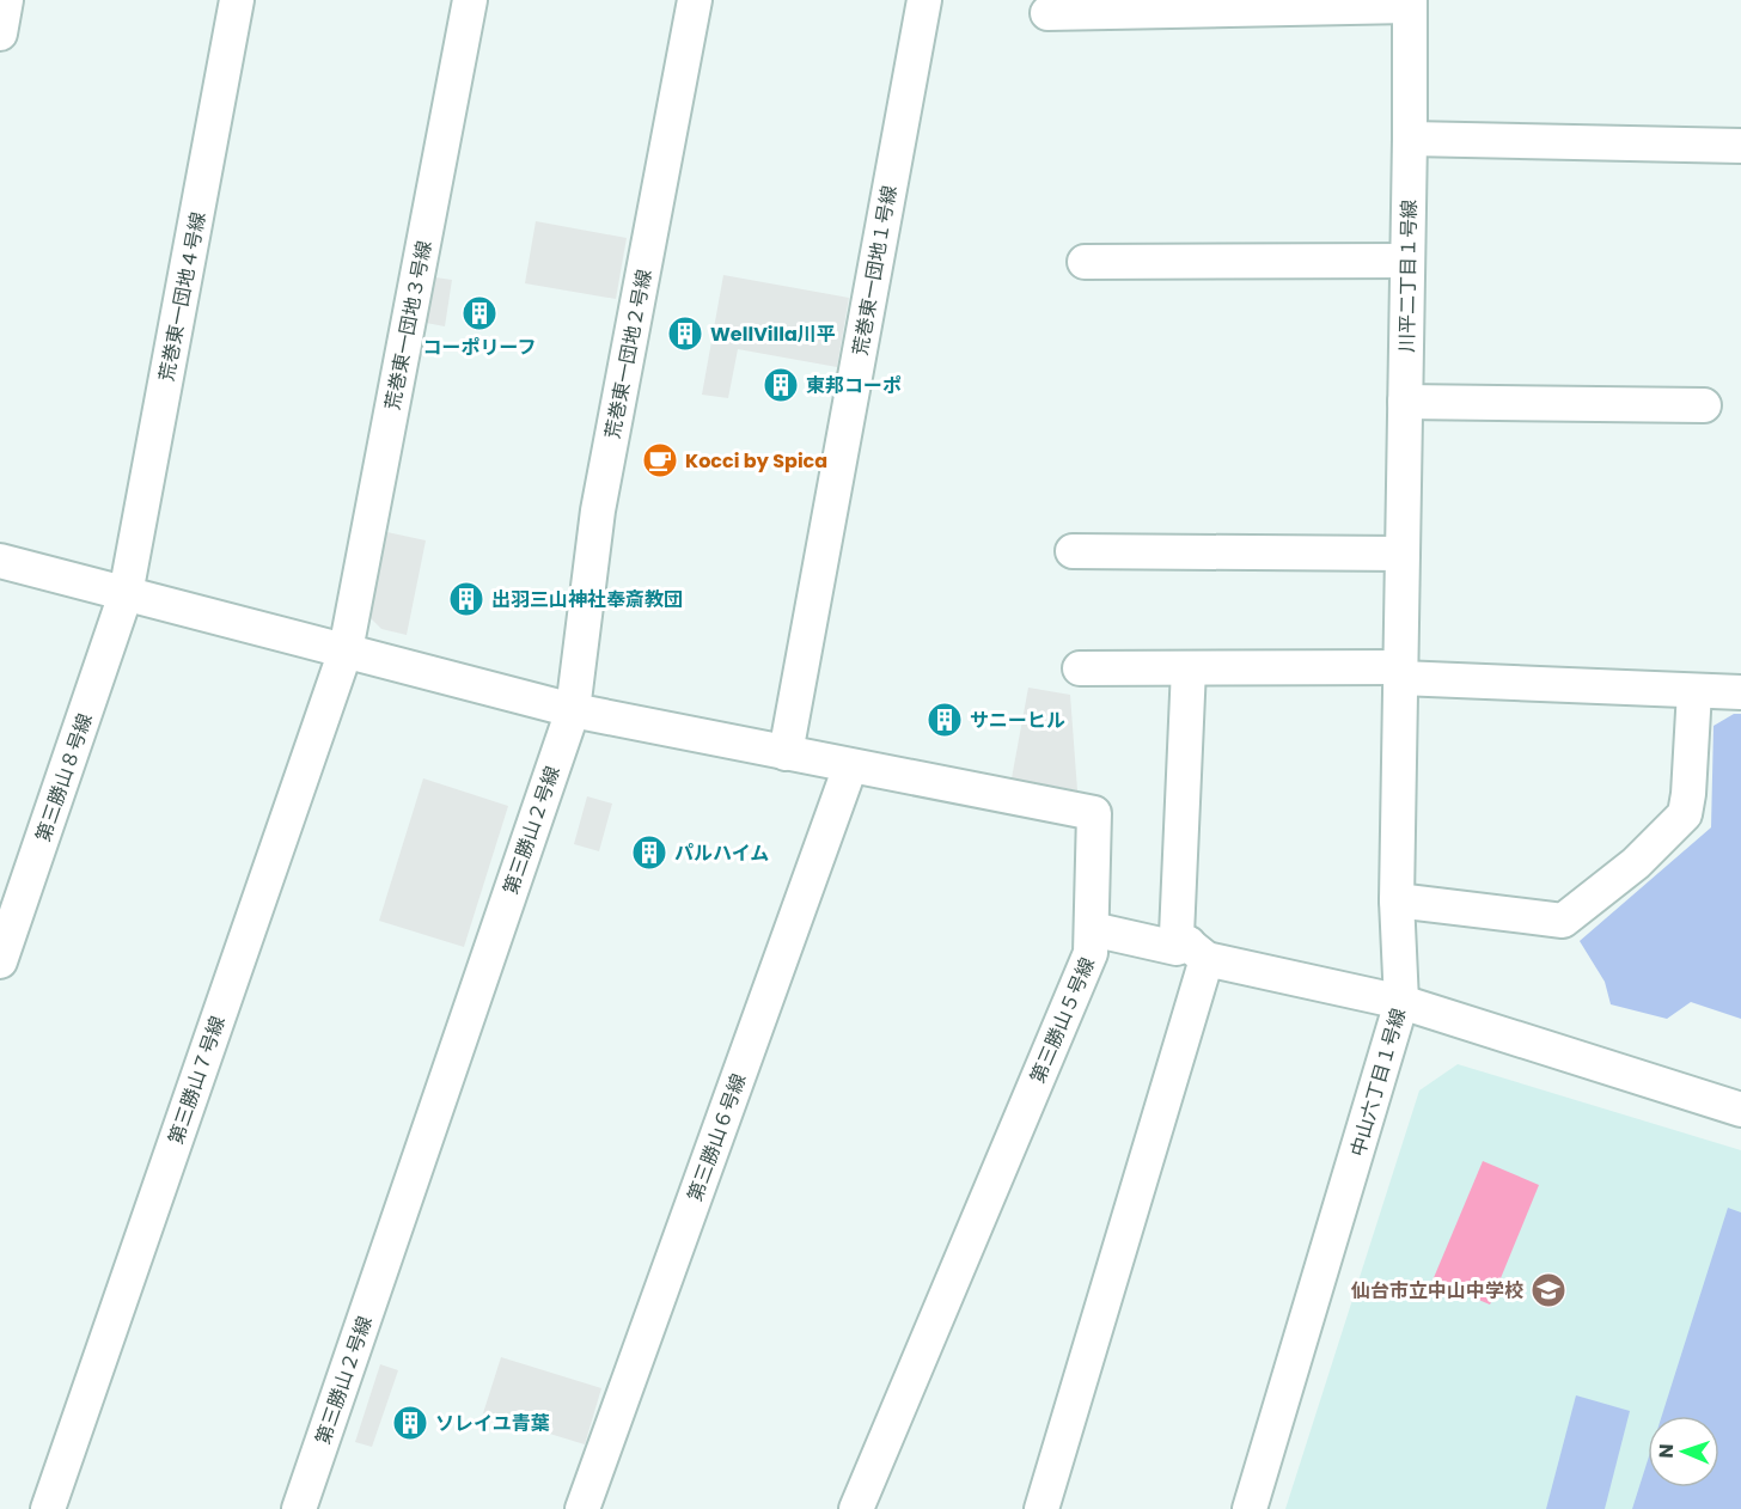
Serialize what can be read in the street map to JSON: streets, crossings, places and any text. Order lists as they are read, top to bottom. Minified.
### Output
{"streets":{"street":["荒巻東一団地１号線","川平二丁目１号線","荒巻東一団地４号線","荒巻東一団地３号線","荒巻東一団地２号線","第三勝山８号線","第三勝山２号線","第三勝山５号線","第三勝山７号線","中山六丁目１号線","第三勝山６号線"]},"crossings":[["荒巻東一団地１号線","第三勝山５号線"],["川平二丁目１号線","中山六丁目１号線"],["荒巻東一団地４号線","第三勝山８号線"],["荒巻東一団地３号線","第三勝山７号線"],["荒巻東一団地２号線","第三勝山２号線"],["荒巻東一団地２号線","第三勝山５号線"],["第三勝山２号線","第三勝山５号線"],["第三勝山５号線","第三勝山６号線"]],"places":{"building":["コーポリーフ","WellVilla川平","東邦コーポ","出羽三山神社奉斎教団","サニーヒル","パルハイム","ソレイユ青葉"],"cafe":["Kocci by Spica"],"school or university":["仙台市立中山中学校"]},"north":"left"}
